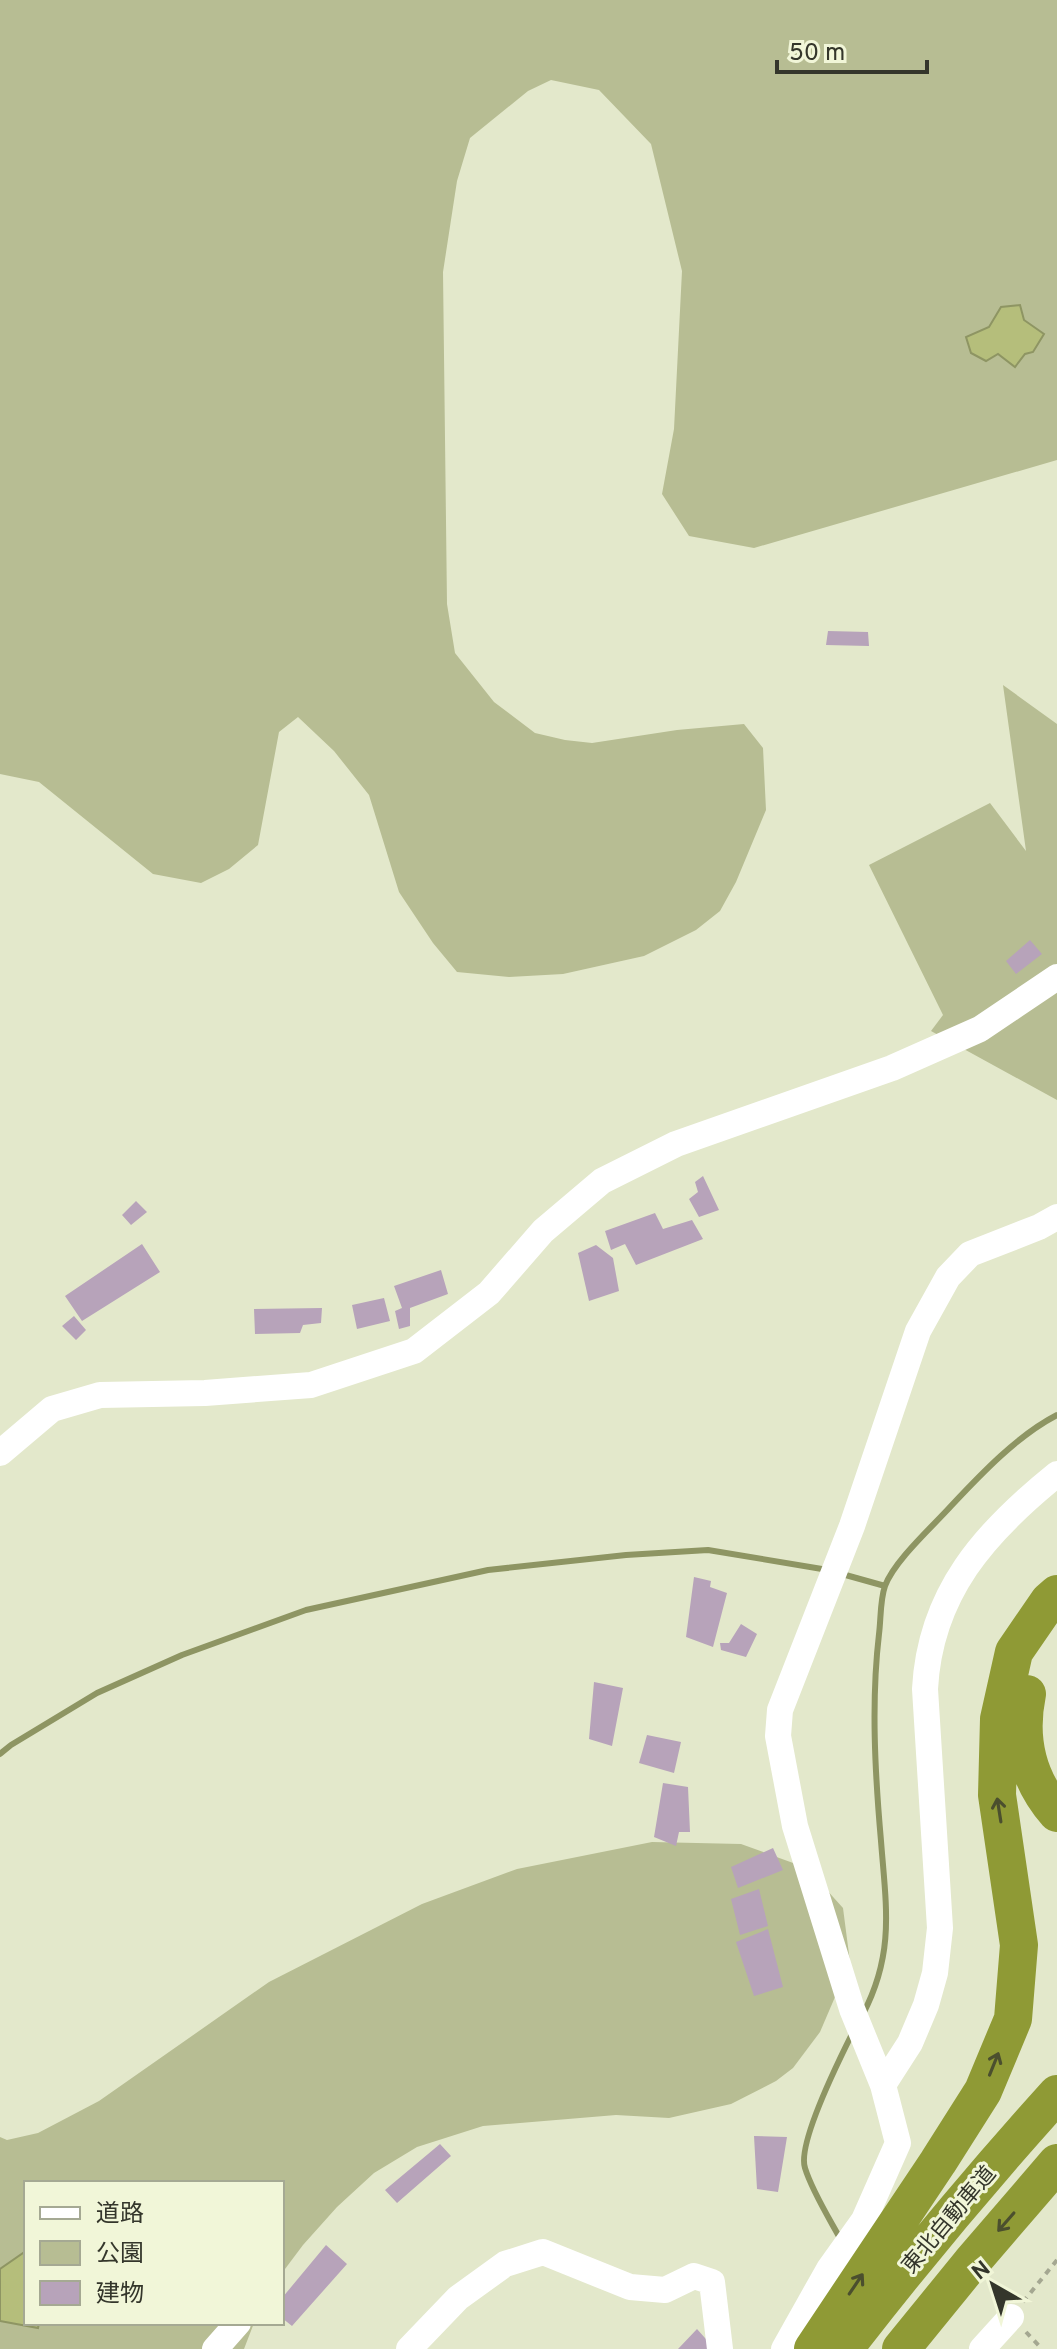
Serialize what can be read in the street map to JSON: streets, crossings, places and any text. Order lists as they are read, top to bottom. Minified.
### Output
{"streets":{"highway":["東北自動車道"]},"legend":["道路","公園","建物"],"scale_bar":"50 m","north":"top left"}
